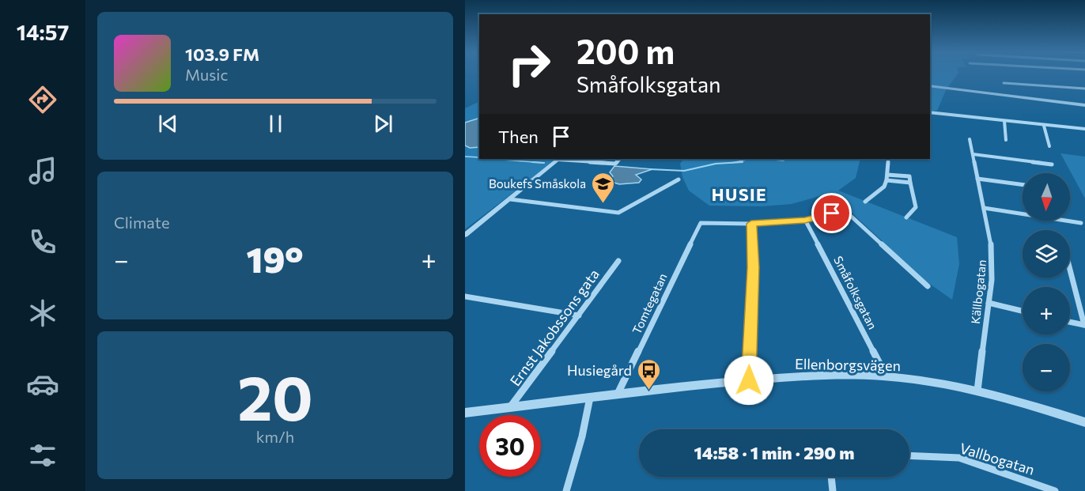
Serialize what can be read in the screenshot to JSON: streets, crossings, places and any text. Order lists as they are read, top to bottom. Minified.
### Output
{"streets":{"street":["Källbogatan","Småfolksgatan","Tomtegatan","Ernst Jakobssons gata","Ellenborgsvägen","Vallbogatan"]},"crossings":[["Källbogatan","Ellenborgsvägen"],["Småfolksgatan","Ellenborgsvägen"],["Tomtegatan","Ellenborgsvägen"],["Ernst Jakobssons gata","Ellenborgsvägen"]],"districts":["HUSIE"],"places":{"school or university":["Boukefs Småskola"],"bus stop":["Husiegård"]},"north":"bottom","page":{"tabs":"14:57","turn":["200 m","Småfolksgatan"],"song":["103.9 FM","Music"],"then":"Then","tile":["Climate",["20","km/h"]],"map_buttons":["+","−"],"heat":["−","19°","+"],"limit":"30","trip":"14:58 · 1 min · 290 m"}}
